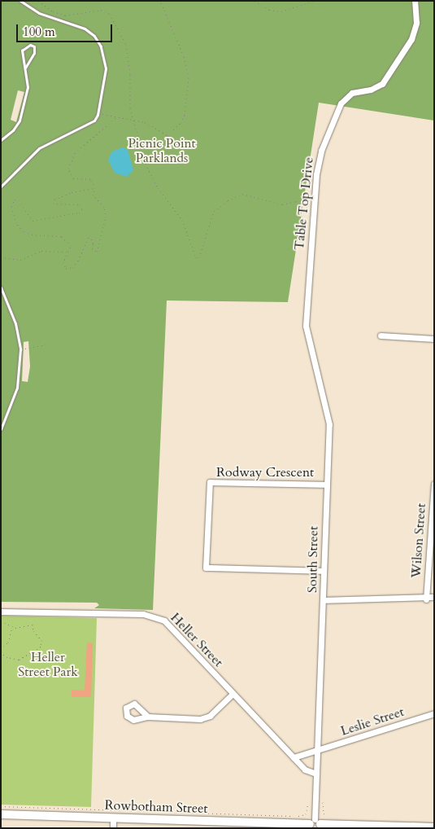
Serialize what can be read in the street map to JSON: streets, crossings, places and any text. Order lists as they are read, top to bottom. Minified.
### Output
{"streets":{"street":["Table Top Drive","Rodway Crescent","Wilson Street","South Street","Heller Street","Leslie Street","Rowbotham Street"]},"crossings":[["Table Top Drive","South Street"],["Rodway Crescent","South Street"],["South Street","Heller Street"],["South Street","Leslie Street"],["South Street","Rowbotham Street"]],"parks":["Picnic Point Parklands","Heller Street Park"],"scale_bar":"100 m"}
